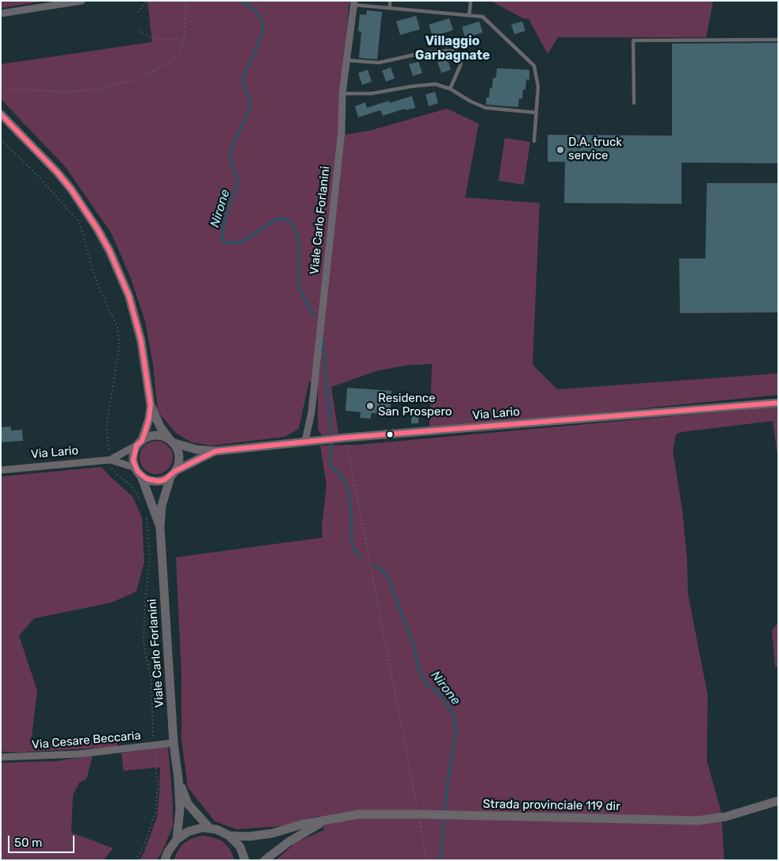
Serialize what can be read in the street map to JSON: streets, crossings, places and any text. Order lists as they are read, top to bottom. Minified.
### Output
{"streets":{"street":["Viale Carlo Forlanini","Via Lario","Via Cesare Beccaria","Strada provinciale 119 dir"]},"crossings":[["Viale Carlo Forlanini","Via Lario"],["Viale Carlo Forlanini","Via Cesare Beccaria"]],"districts":["Villaggio Garbagnate"],"water":["Nirone"],"places":["D.A. truck service","Residence San Prospero"],"scale_bar":"50 m"}
